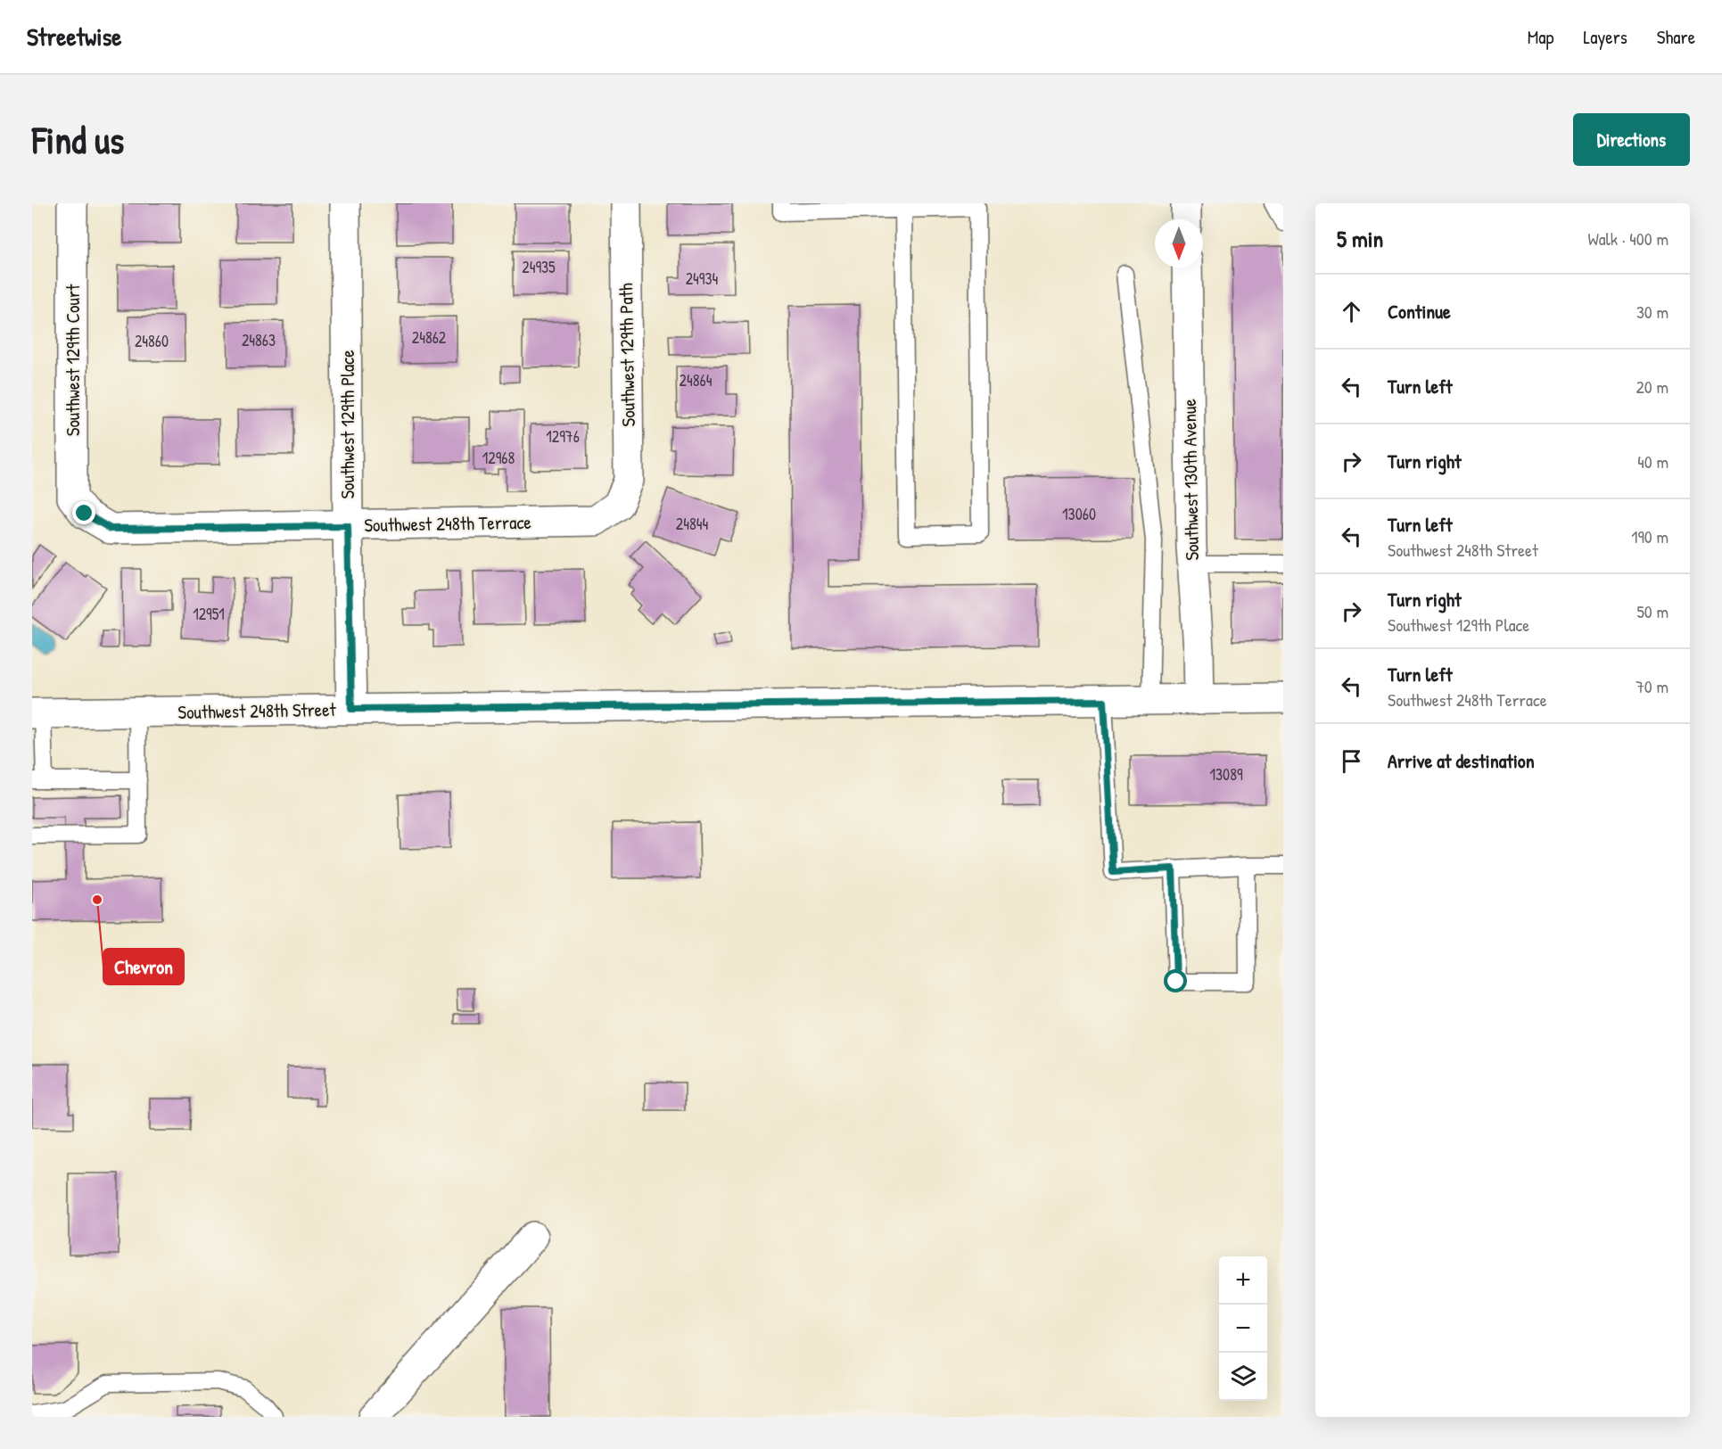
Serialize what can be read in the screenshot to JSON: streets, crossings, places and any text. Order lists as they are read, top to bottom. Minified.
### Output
{"streets":{"street":["Southwest 129th Path","Southwest 129th Court","Southwest 129th Place","Southwest 130th Avenue","Southwest 248th Terrace","Southwest 248th Street"]},"crossings":[["Southwest 129th Path","Southwest 248th Terrace"],["Southwest 129th Court","Southwest 248th Terrace"],["Southwest 129th Place","Southwest 248th Terrace"],["Southwest 129th Place","Southwest 248th Street"],["Southwest 130th Avenue","Southwest 248th Street"]],"places":["Chevron"],"house_numbers":["24935","24934","24862","24863","24860","24864","12976","12968","13060","24844","12951","13089"],"north":"bottom","page":{"header":"Streetwise","nav":["Map","Layers","Share"],"buttons":"Directions","title":"Find us","heading":["5 min","Walk · 400 m"],"list":[["Continue","30 m"],["Turn left","20 m"],["Turn right","40 m"],["Turn left","Southwest 248th Street","190 m"],["Turn right","Southwest 129th Place","50 m"],["Turn left","Southwest 248th Terrace","70 m"],"Arrive at destination"],"map_buttons":["+","−"]}}
